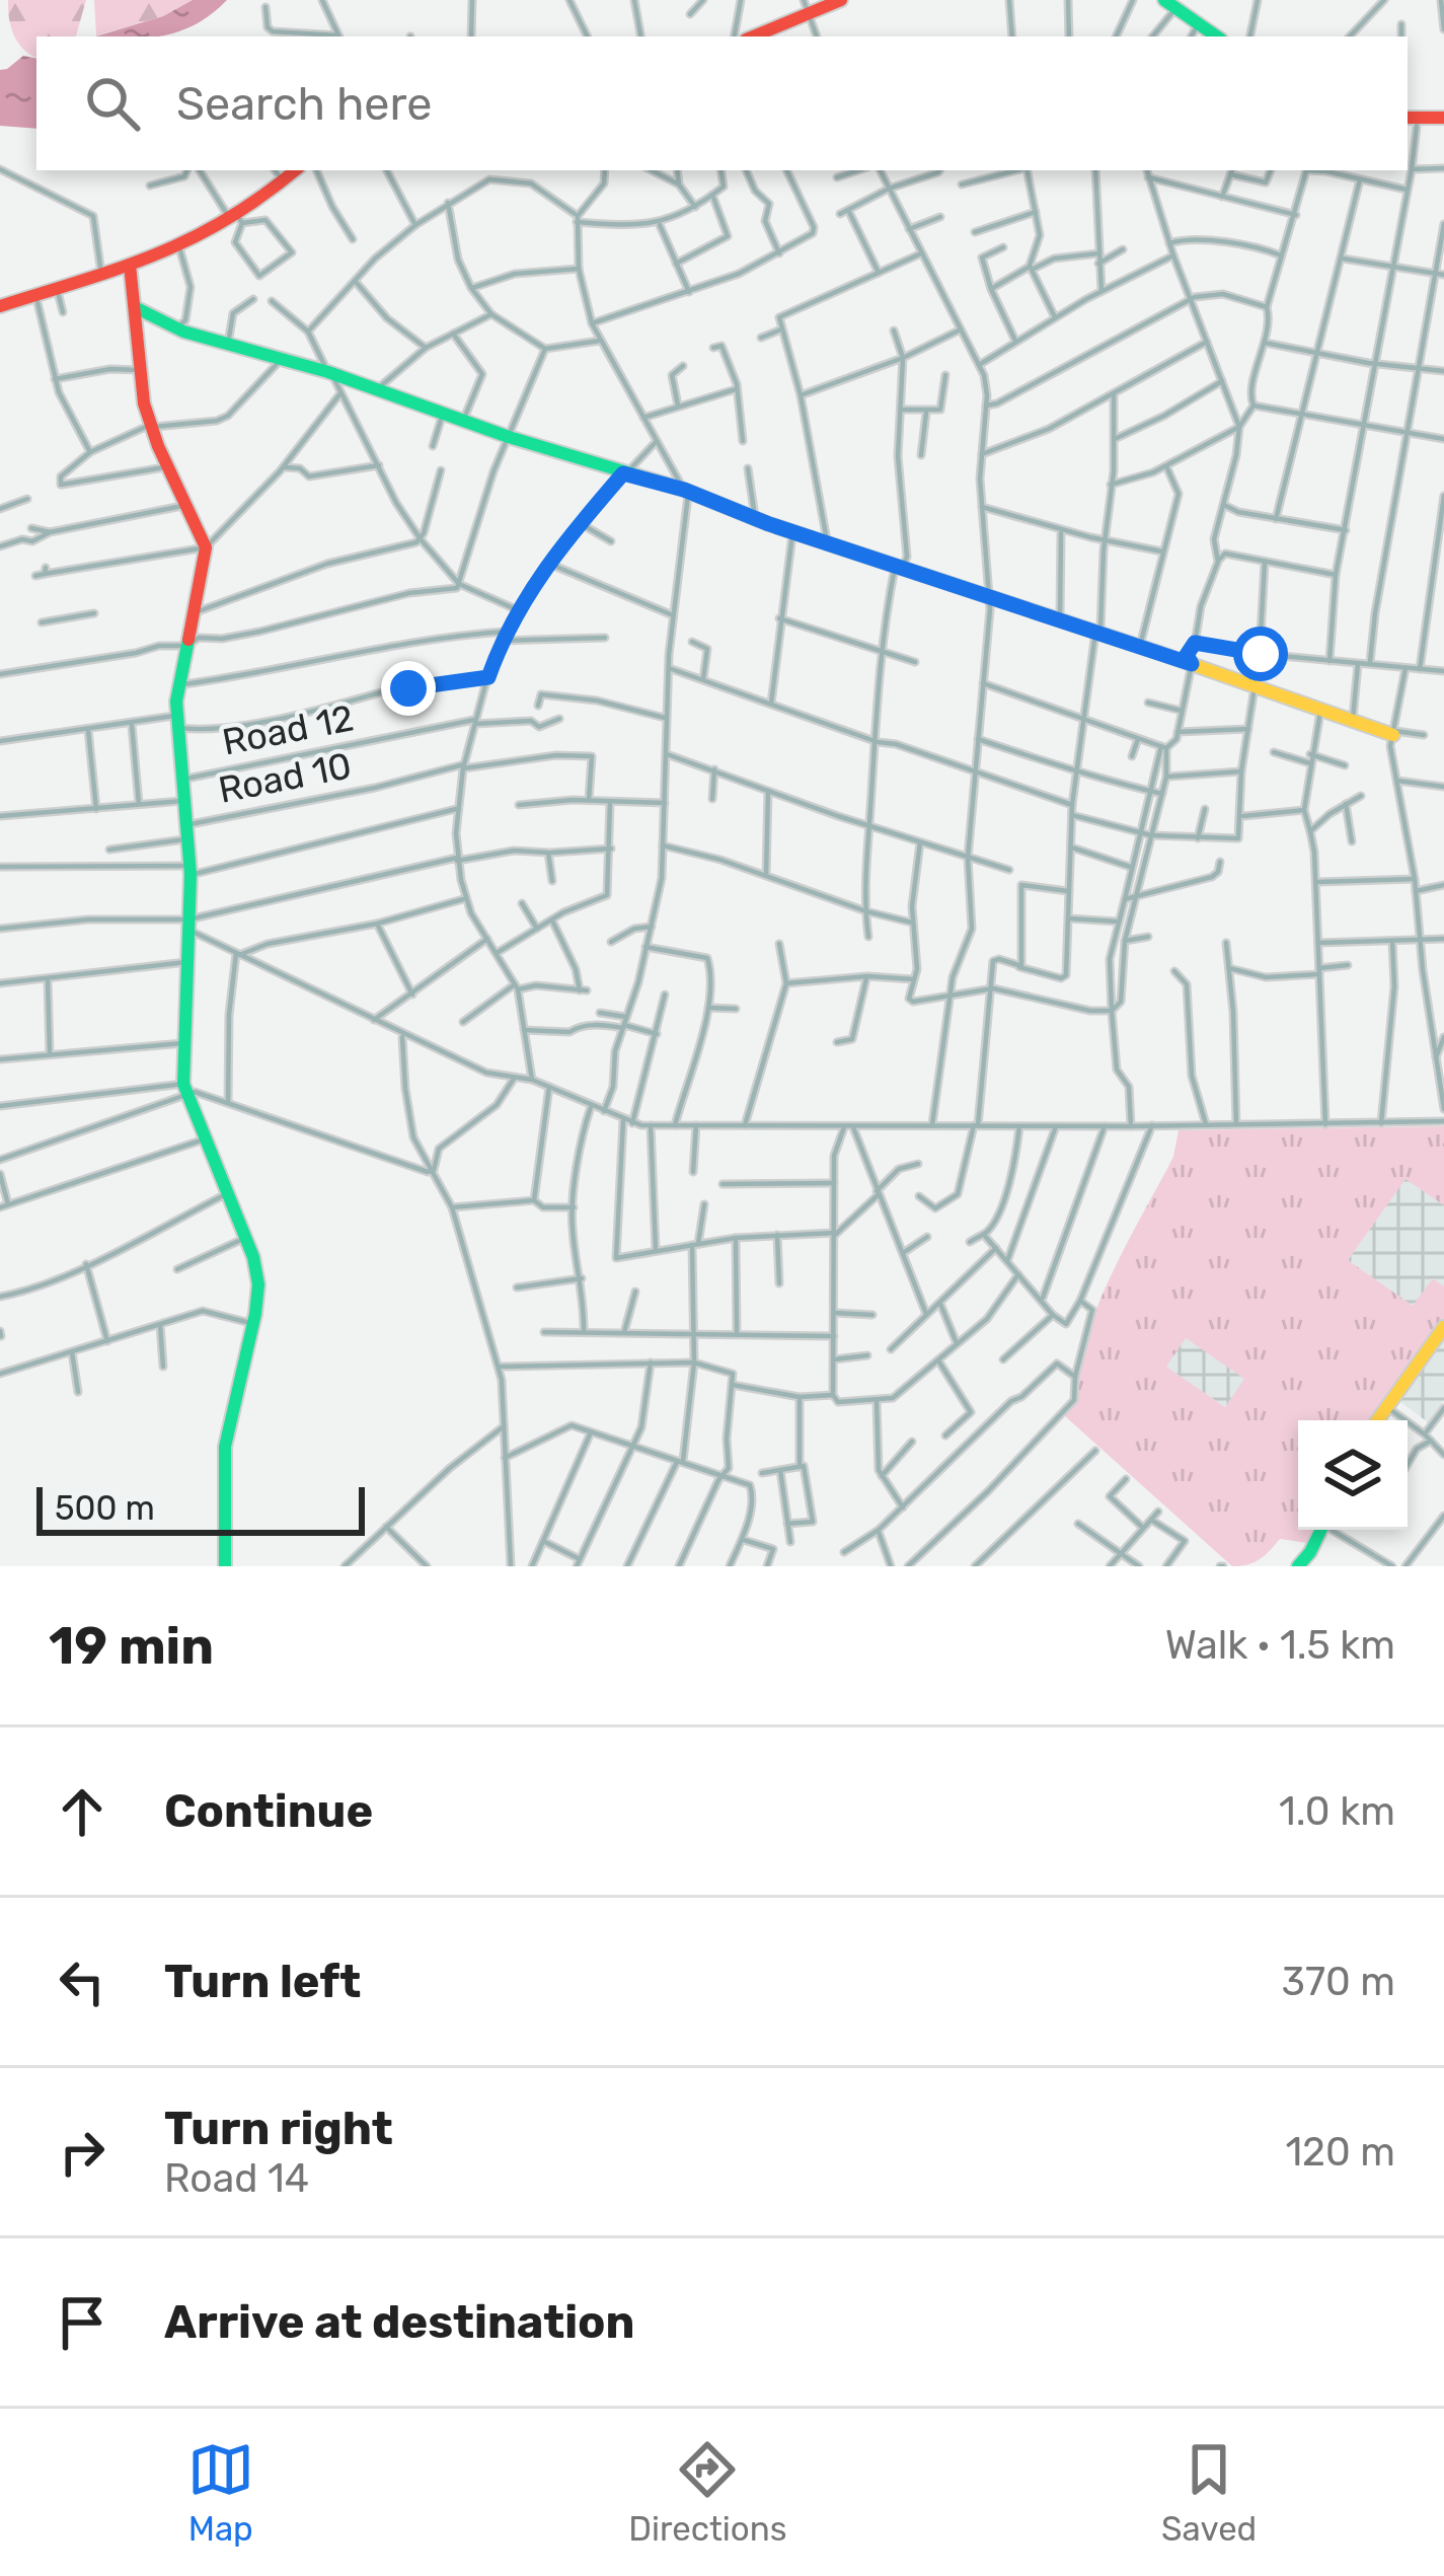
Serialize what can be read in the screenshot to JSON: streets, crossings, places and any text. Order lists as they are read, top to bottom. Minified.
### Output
{"streets":{"street":["Road 12","Road 10"]},"scale_bar":"500 m","page":{"search":"Search here","scale":"500 m","heading":["19 min","Walk · 1.5 km"],"list":[["Continue","1.0 km"],["Turn left","370 m"],["Turn right","Road 14","120 m"],"Arrive at destination"],"nav":["Map","Directions","Saved"]}}
